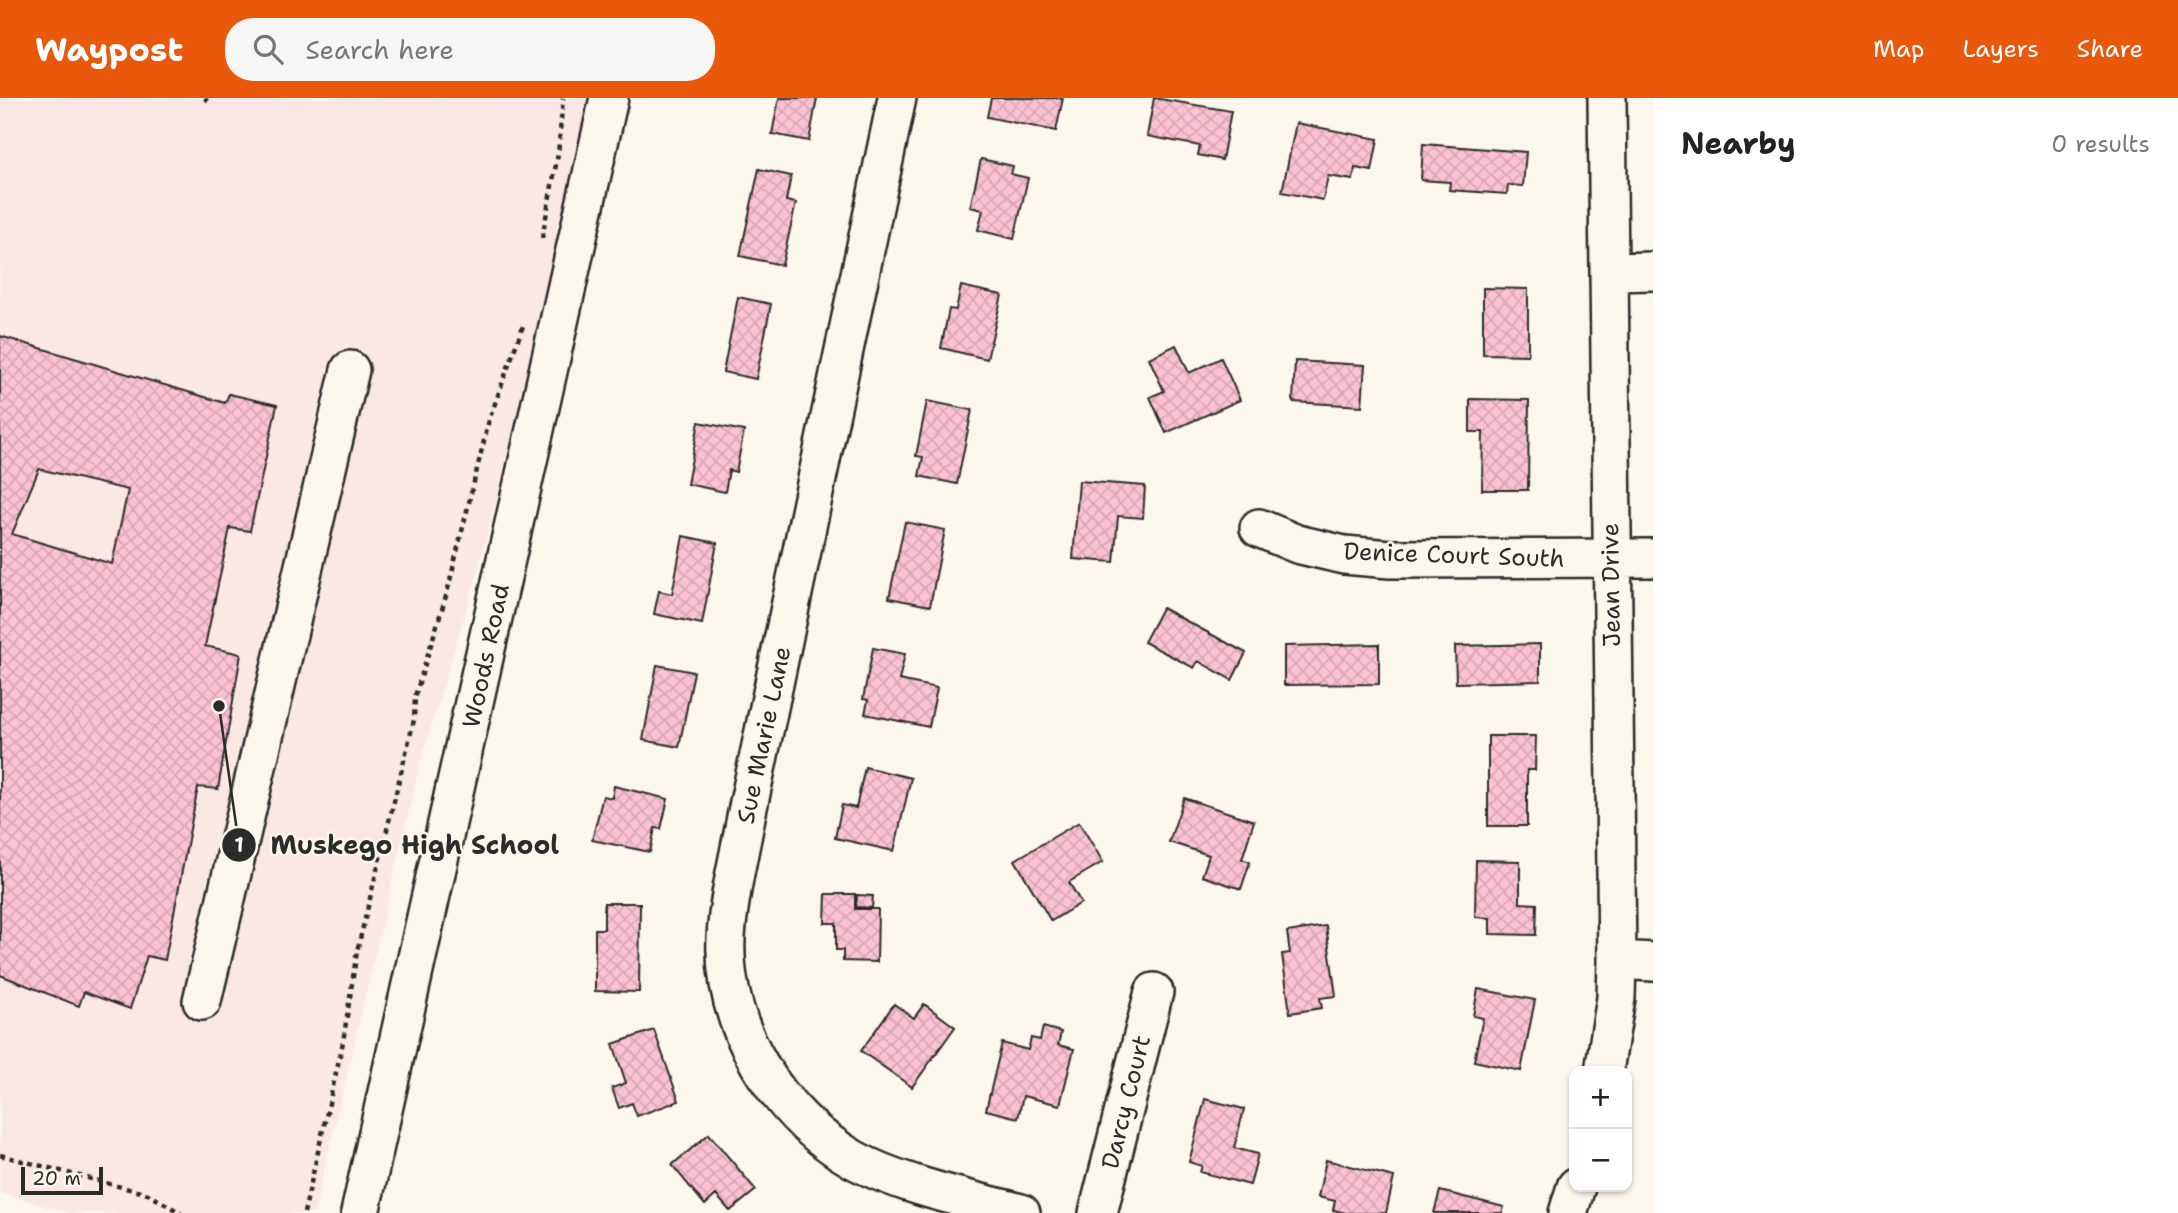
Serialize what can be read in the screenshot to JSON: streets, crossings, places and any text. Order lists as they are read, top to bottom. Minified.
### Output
{"streets":{"street":["Denice Court South","Jean Drive","Woods Road","Sue Marie Lane","Darcy Court"]},"crossings":[["Denice Court South","Jean Drive"]],"places":["Muskego High School"],"scale_bar":"20 m","page":{"header":"Waypost","search":"Search here","nav":["Map","Layers","Share"],"heading":["Nearby","0 results"],"map_buttons":["+","−"],"scale":"20 m"}}
